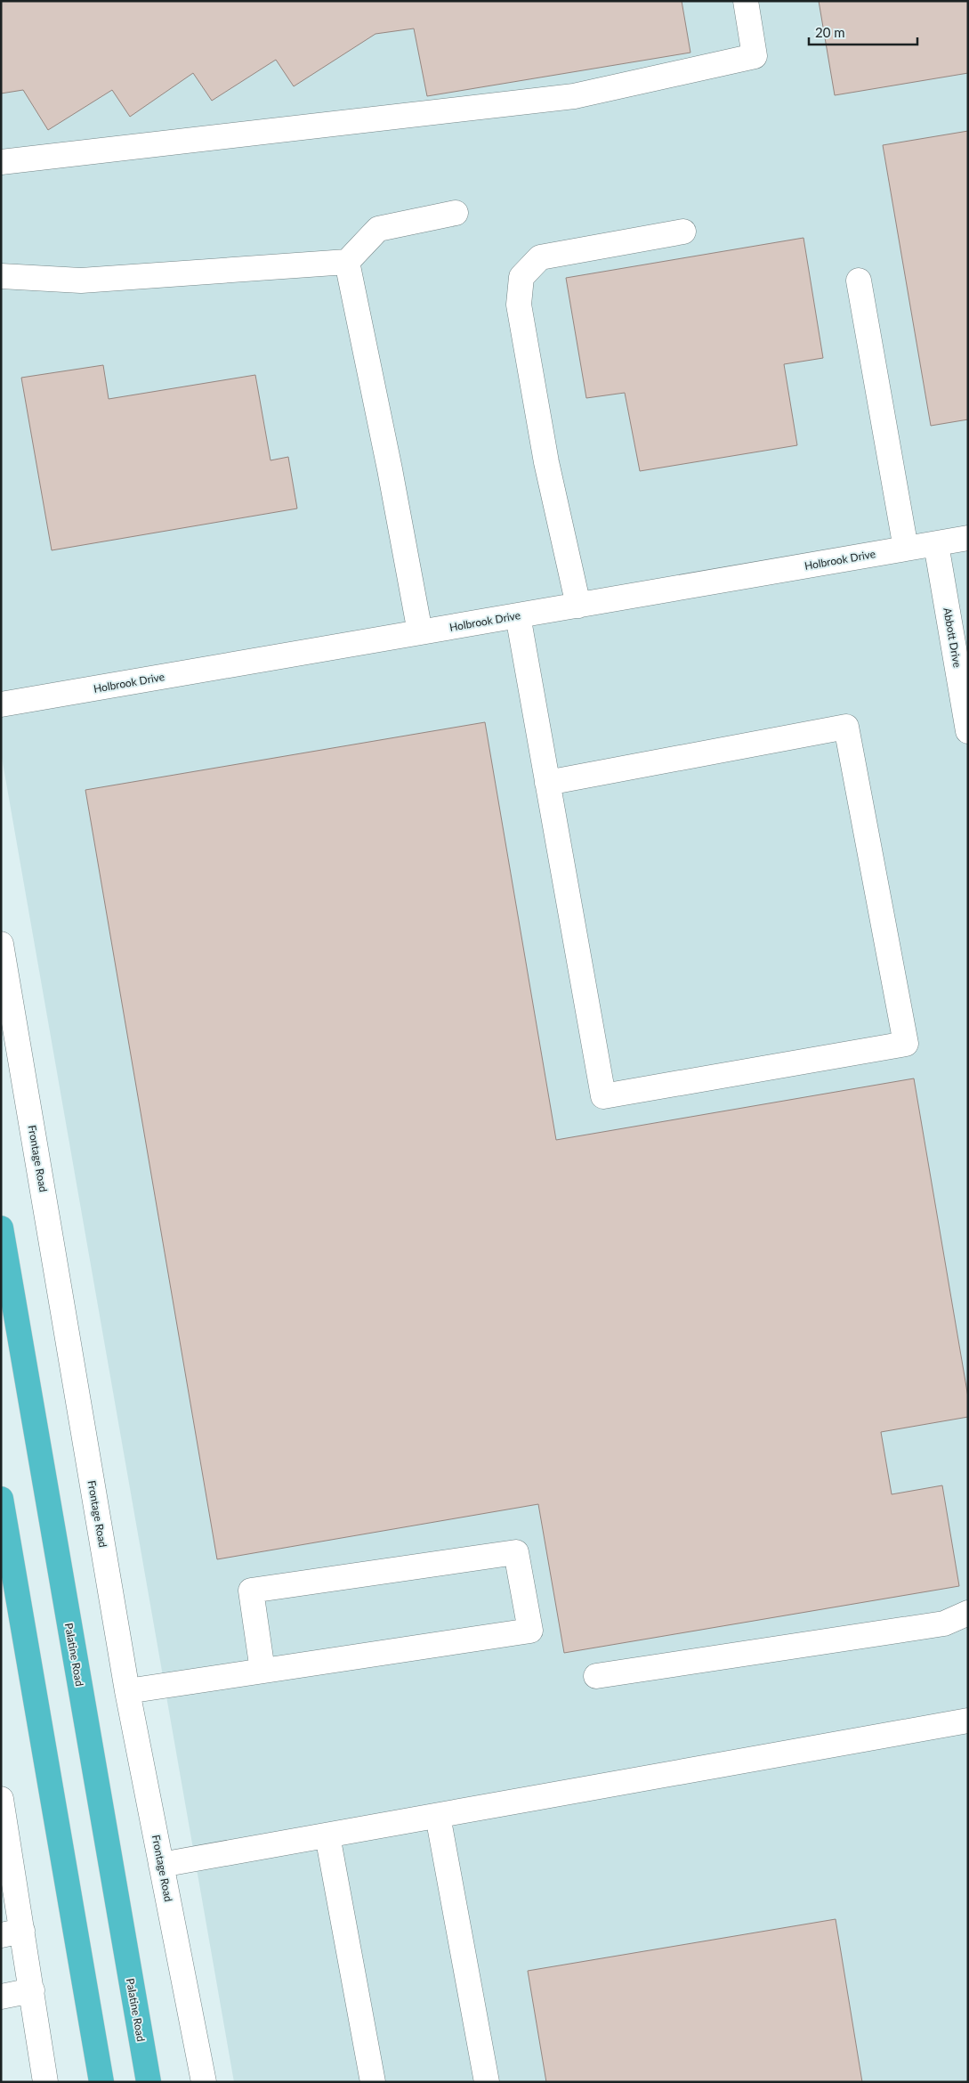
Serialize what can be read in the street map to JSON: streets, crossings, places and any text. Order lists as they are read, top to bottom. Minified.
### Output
{"streets":{"highway":["Palatine Road"],"street":["Holbrook Drive","Abbott Drive","Frontage Road"]},"crossings":[["Holbrook Drive","Abbott Drive"]],"scale_bar":"20 m"}
